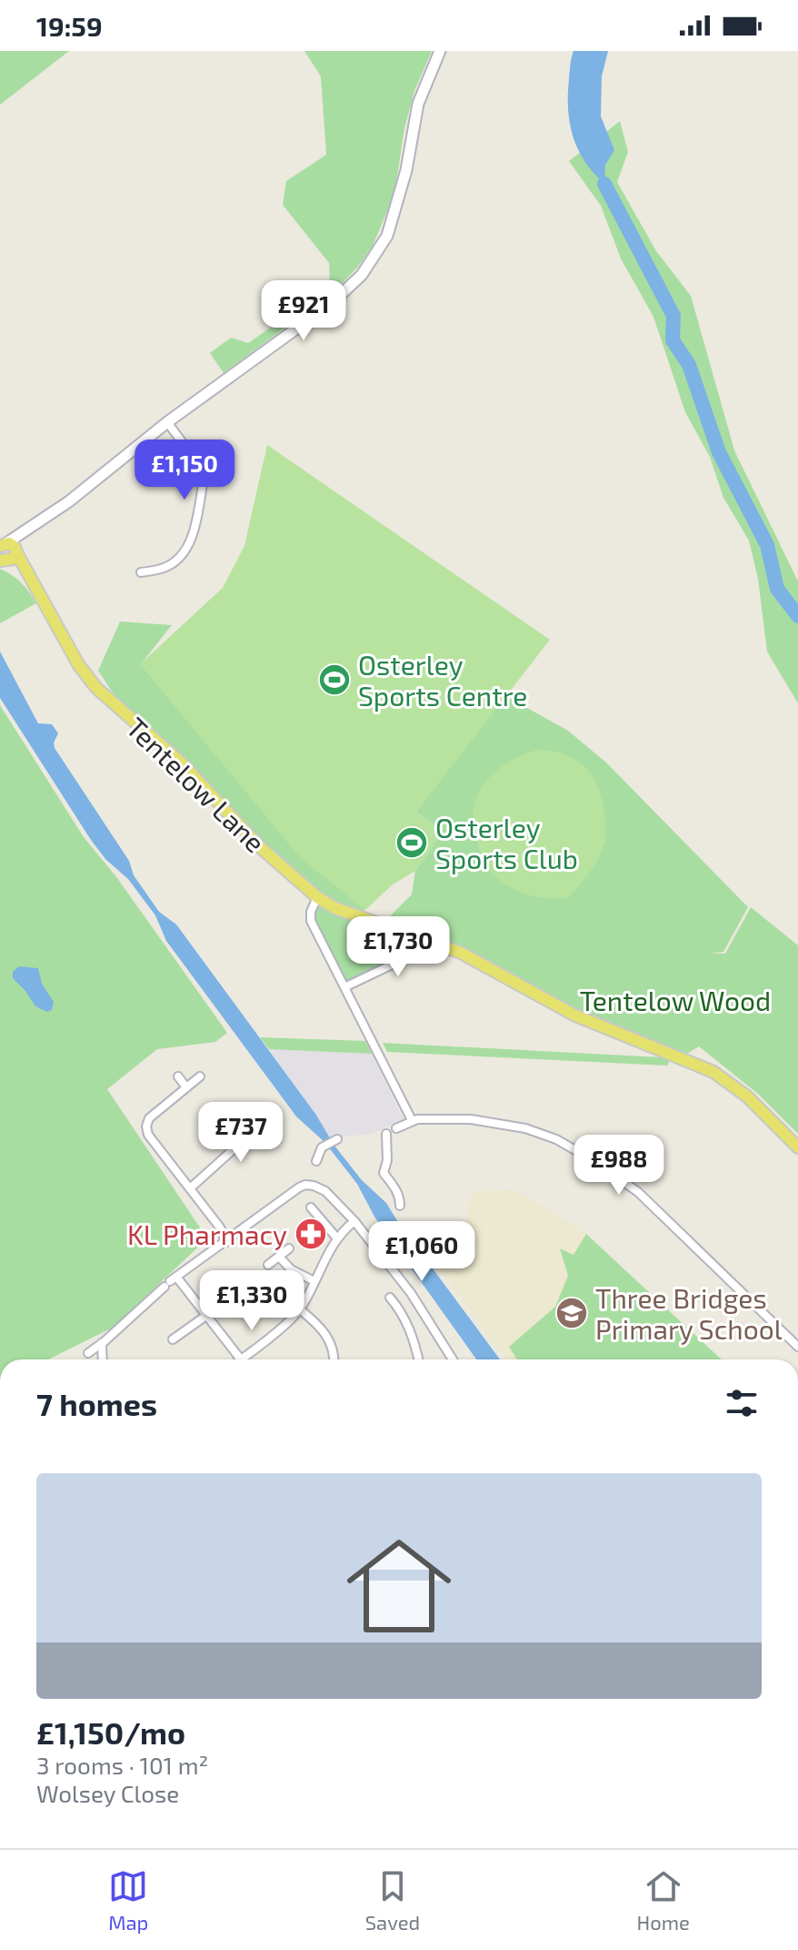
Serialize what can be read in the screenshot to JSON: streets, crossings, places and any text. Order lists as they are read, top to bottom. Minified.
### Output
{"streets":{"main road":["Tentelow Lane"]},"parks":["Tentelow Wood"],"places":{"sports":["Osterley Sports Centre","Osterley Sports Club"],"pharmacy":["KL Pharmacy"],"school or university":["Three Bridges Primary School"]},"page":{"status":"19:59","price":["£921","£1,150","£1,730","£737","£988","£1,060","£1,330"],"heading":"7 homes","list":[{"name":"£1,150/mo","note":"3 rooms · 101 m² · Wolsey Close"}],"tabs":["Map","Saved","Home"]}}
